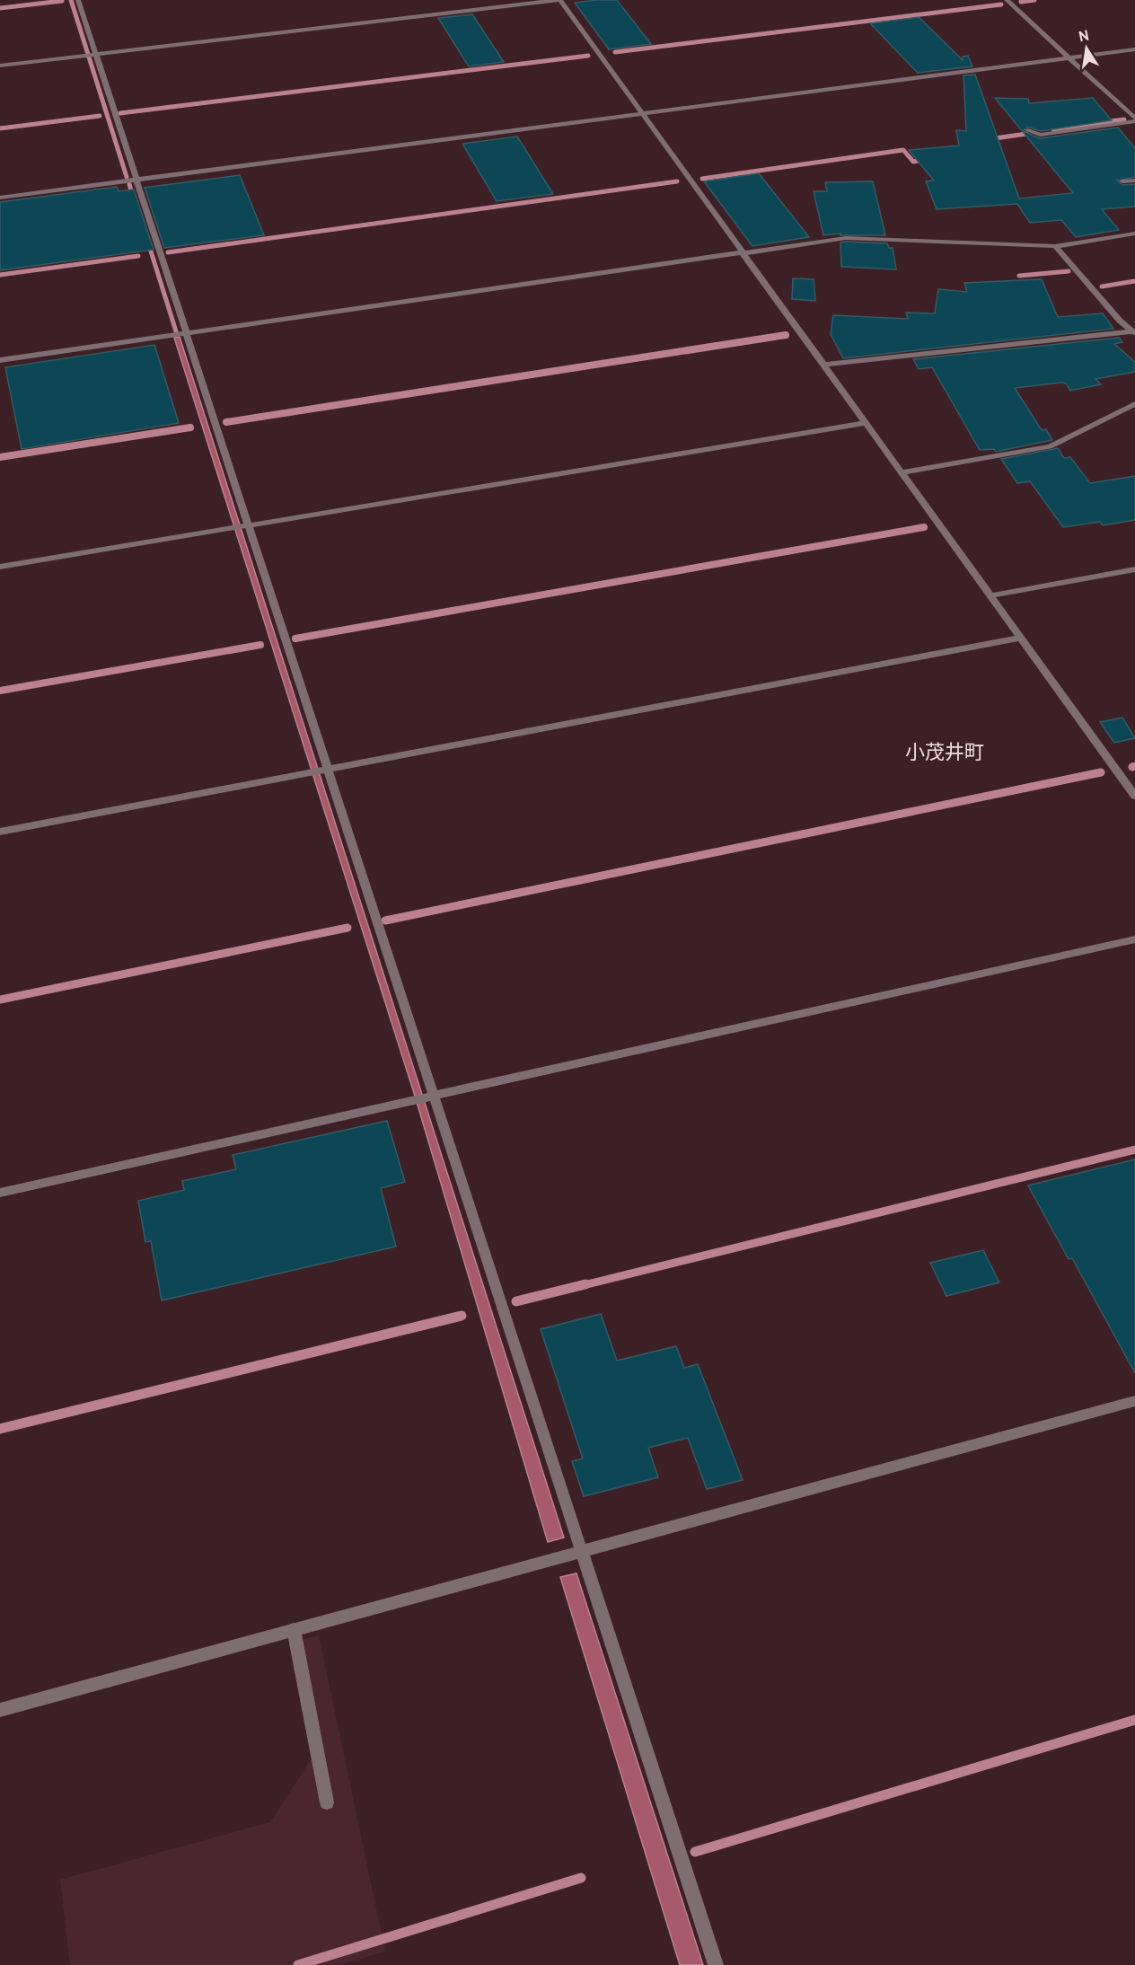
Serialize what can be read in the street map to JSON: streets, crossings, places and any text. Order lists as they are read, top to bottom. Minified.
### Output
{"districts":["小茂井町"],"north":"top"}
